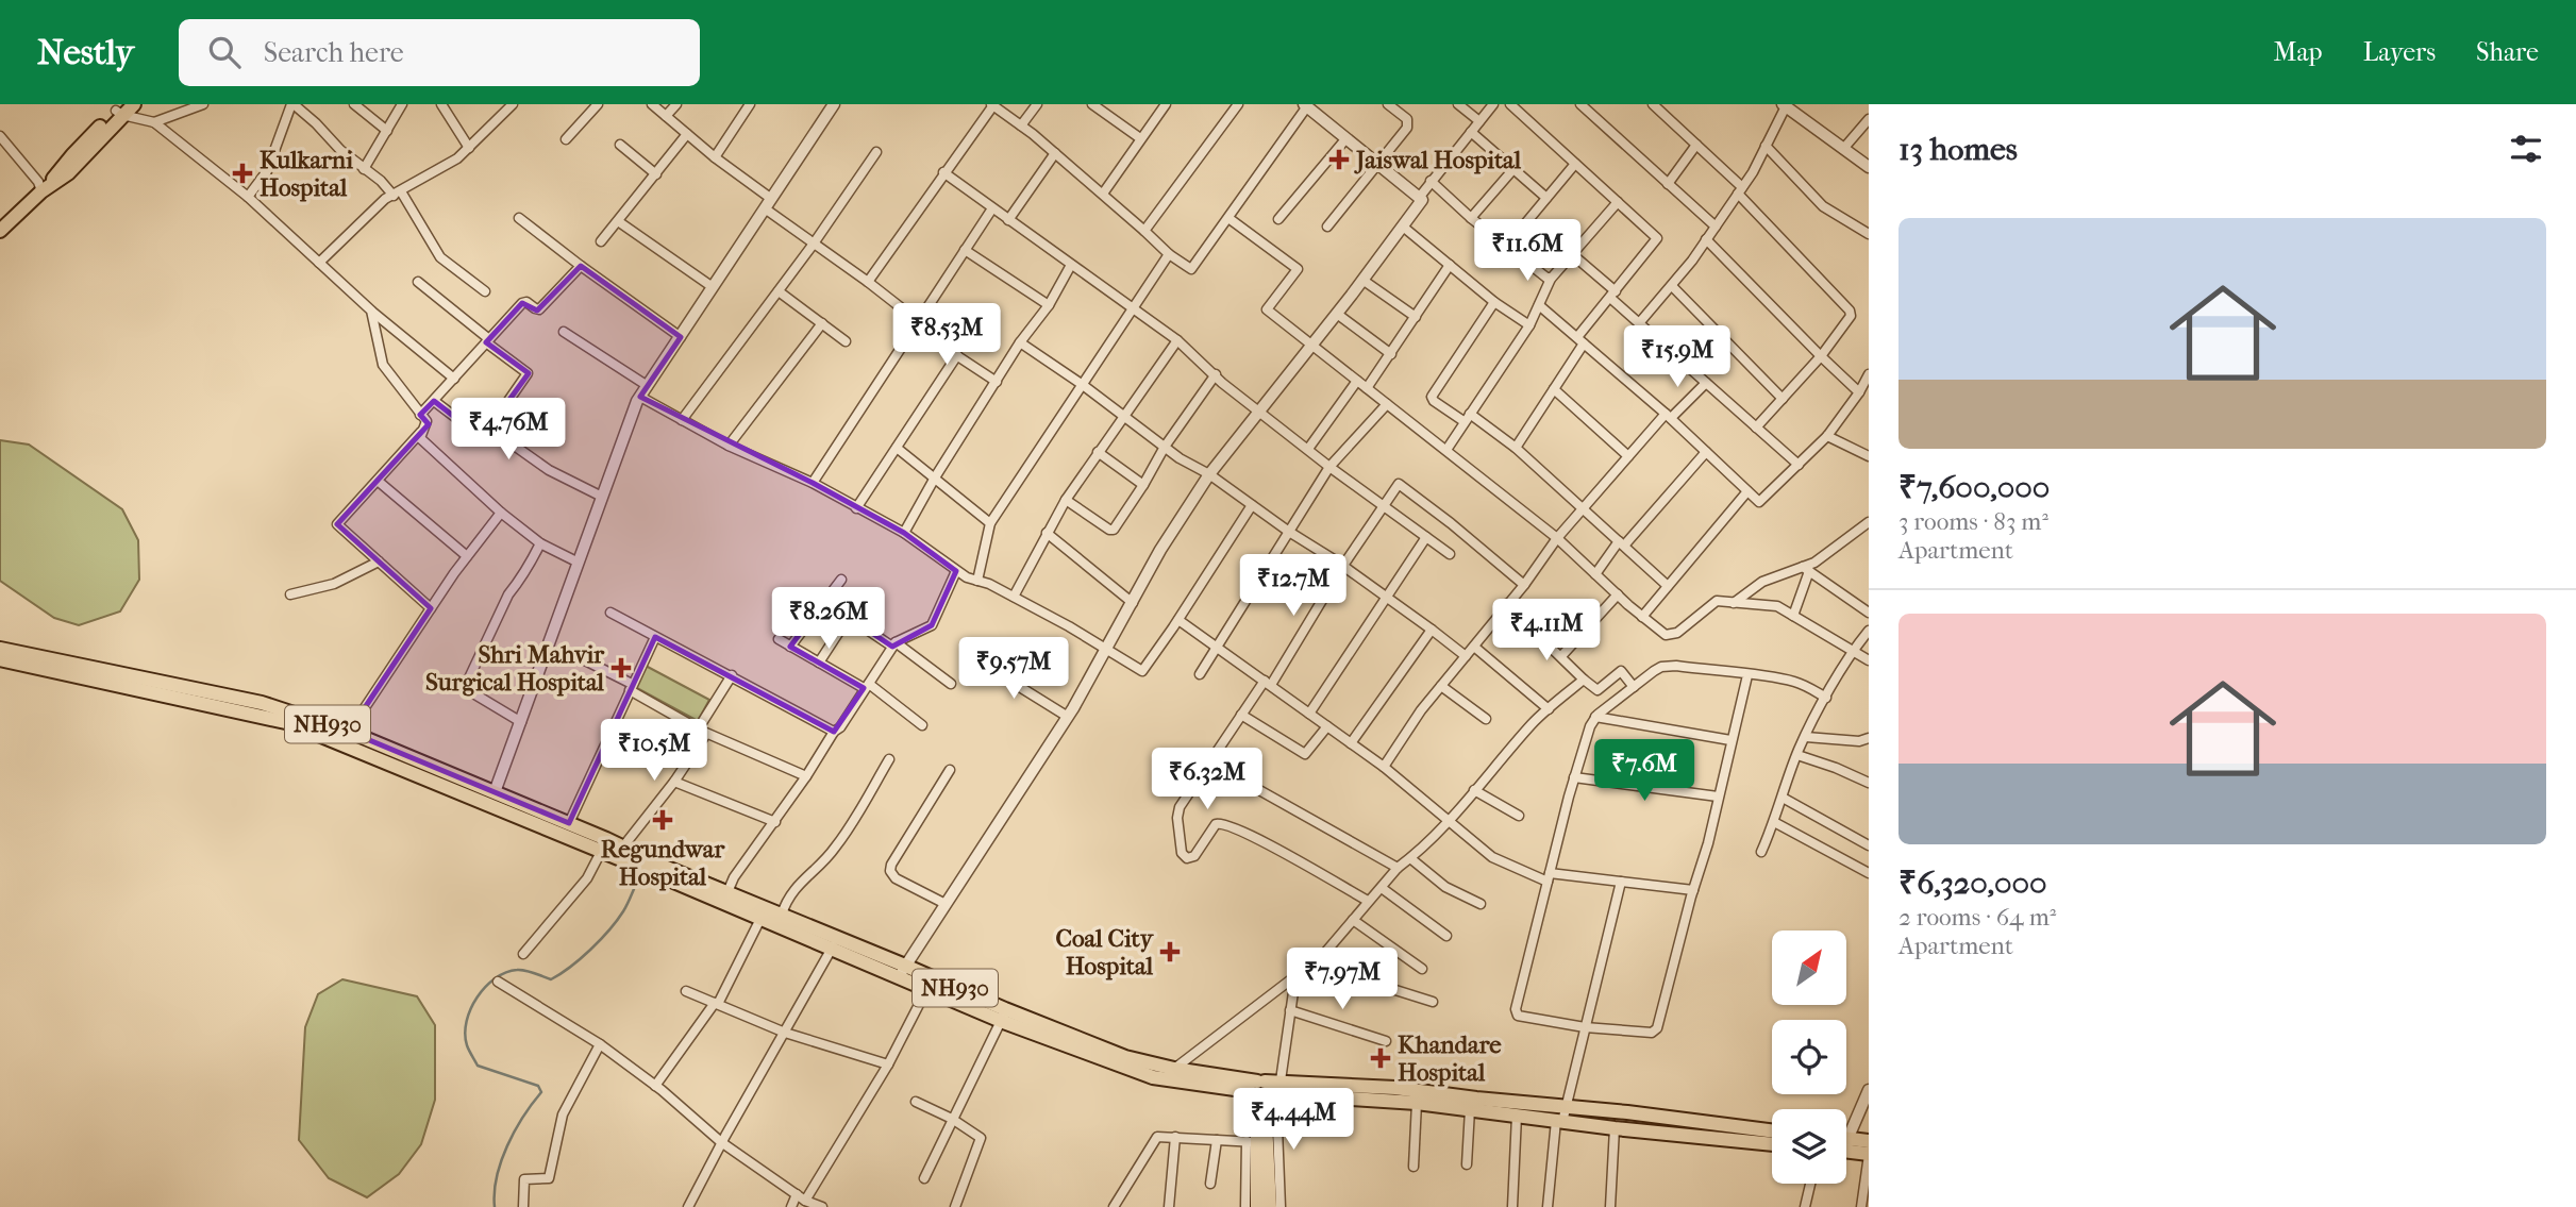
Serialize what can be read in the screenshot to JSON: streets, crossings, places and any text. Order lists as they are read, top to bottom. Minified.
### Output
{"streets":{"main road":["NH930"]},"places":{"health":["Jaiswal Hospital","Kulkarni Hospital","Shri Mahvir Surgical Hospital","Regundwar Hospital","Coal City Hospital","Khandare Hospital"]},"north":"top right","page":{"header":"Nestly","search":"Search here","nav":["Map","Layers","Share"],"heading":"13 homes","list":[{"name":"₹7,600,000","note":"3 rooms · 83 m² · Apartment"},{"name":"₹6,320,000","note":"2 rooms · 64 m² · Apartment"}],"price":["₹11.6M","₹8.53M","₹15.9M","₹4.76M","₹12.7M","₹8.26M","₹4.11M","₹9.57M","₹10.5M","₹7.6M","₹6.32M","₹7.97M","₹4.44M"]}}
